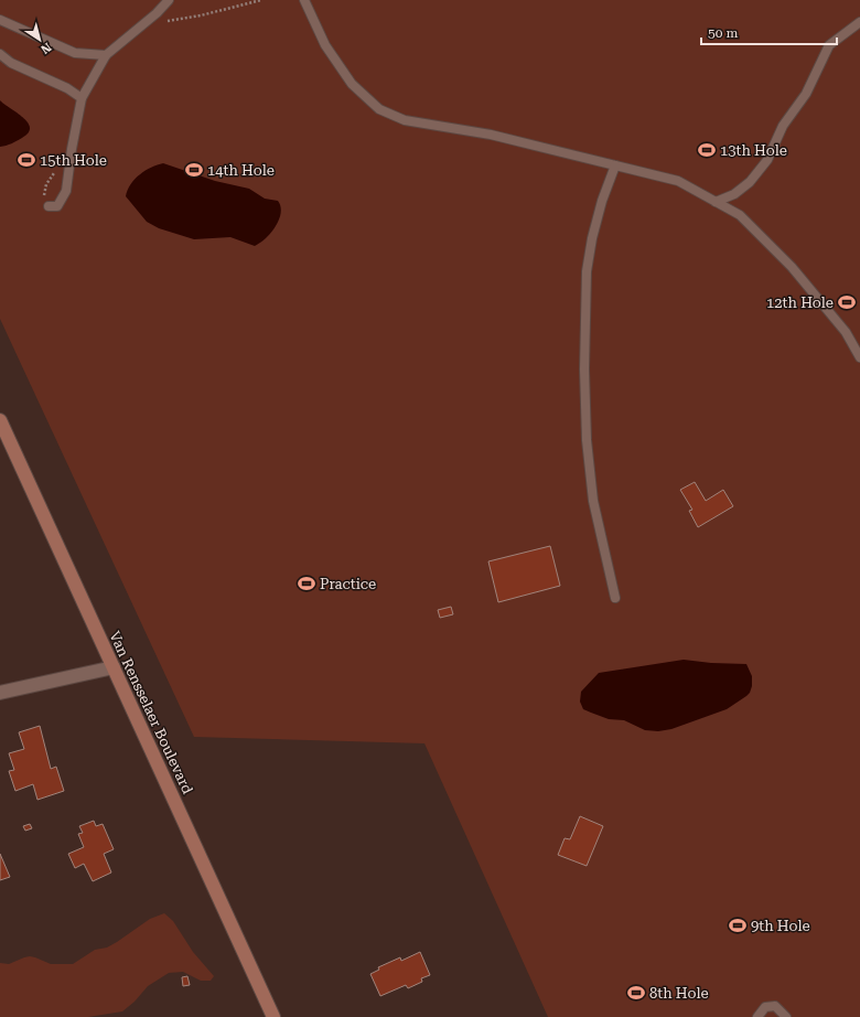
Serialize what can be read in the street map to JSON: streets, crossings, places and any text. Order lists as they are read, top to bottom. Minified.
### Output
{"streets":{"main road":["Van Rensselaer Boulevard"]},"places":{"sports":["13th Hole","15th Hole","14th Hole","12th Hole","Practice","9th Hole","8th Hole"]},"scale_bar":"50 m","north":"bottom right"}
